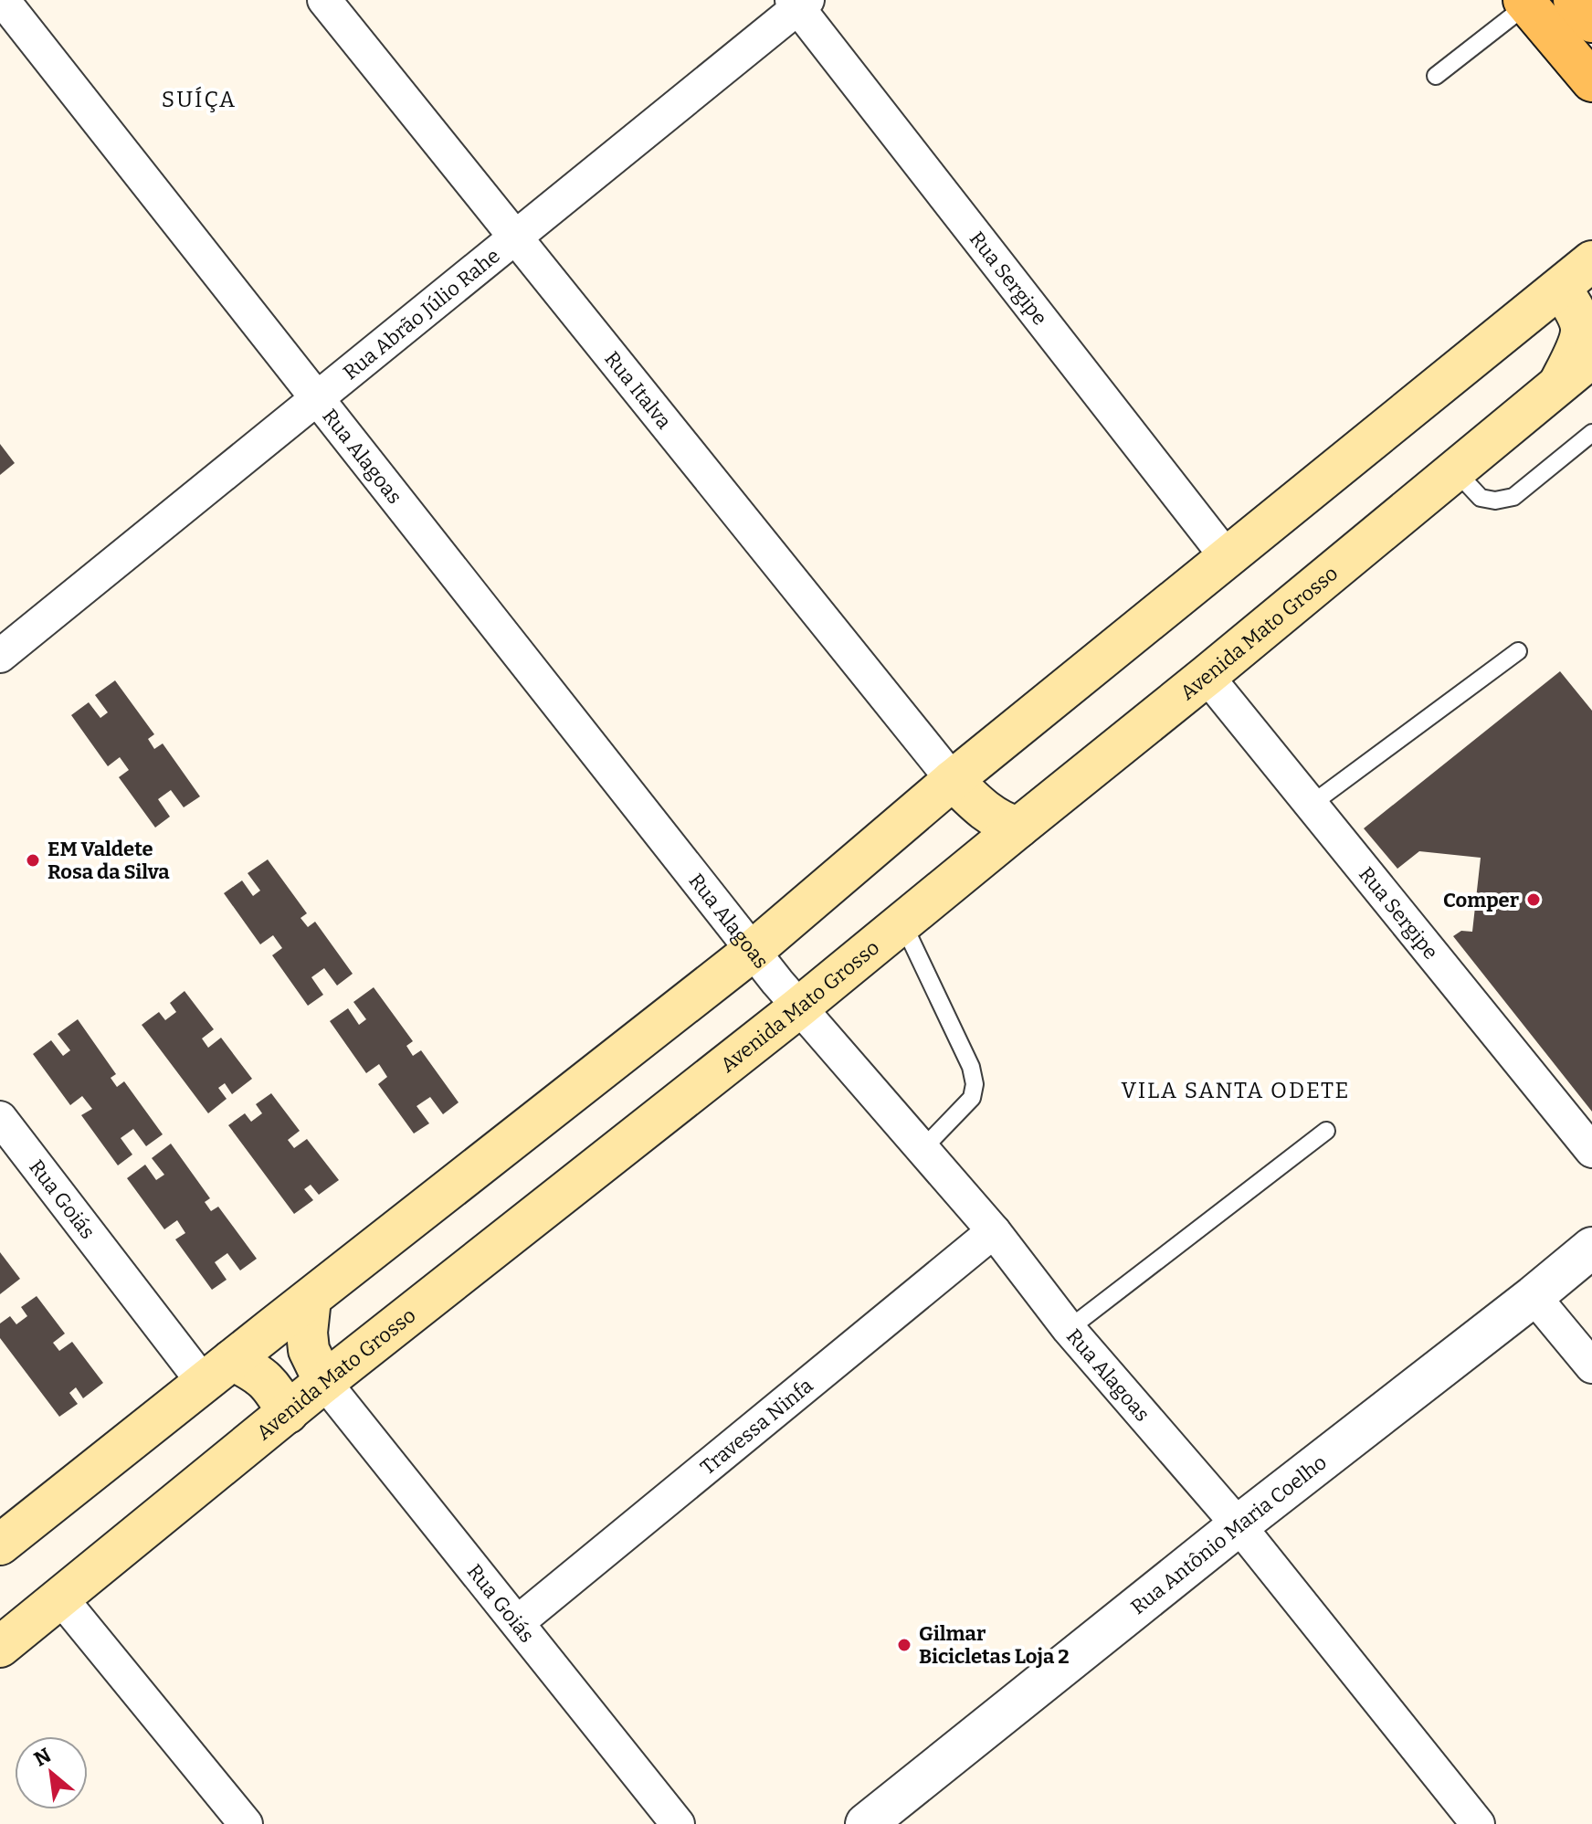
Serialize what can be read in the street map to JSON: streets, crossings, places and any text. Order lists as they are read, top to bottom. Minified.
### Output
{"streets":{"main road":["Avenida Mato Grosso"],"street":["Rua Sergipe","Rua Abrão Júlio Rahe","Rua Italva","Rua Alagoas","Rua Goiás","Travessa Ninfa","Rua Antônio Maria Coelho"]},"crossings":[["Rua Sergipe","Rua Abrão Júlio Rahe"],["Rua Sergipe","Avenida Mato Grosso"],["Rua Abrão Júlio Rahe","Rua Italva"],["Rua Abrão Júlio Rahe","Rua Alagoas"],["Rua Alagoas","Avenida Mato Grosso"],["Rua Alagoas","Travessa Ninfa"],["Rua Alagoas","Rua Antônio Maria Coelho"],["Avenida Mato Grosso","Rua Goiás"],["Rua Goiás","Travessa Ninfa"]],"districts":["SUÍÇA","VILA SANTA ODETE"],"places":["EM Valdete Rosa da Silva","Comper","Gilmar Bicicletas Loja 2"],"north":"top left"}
